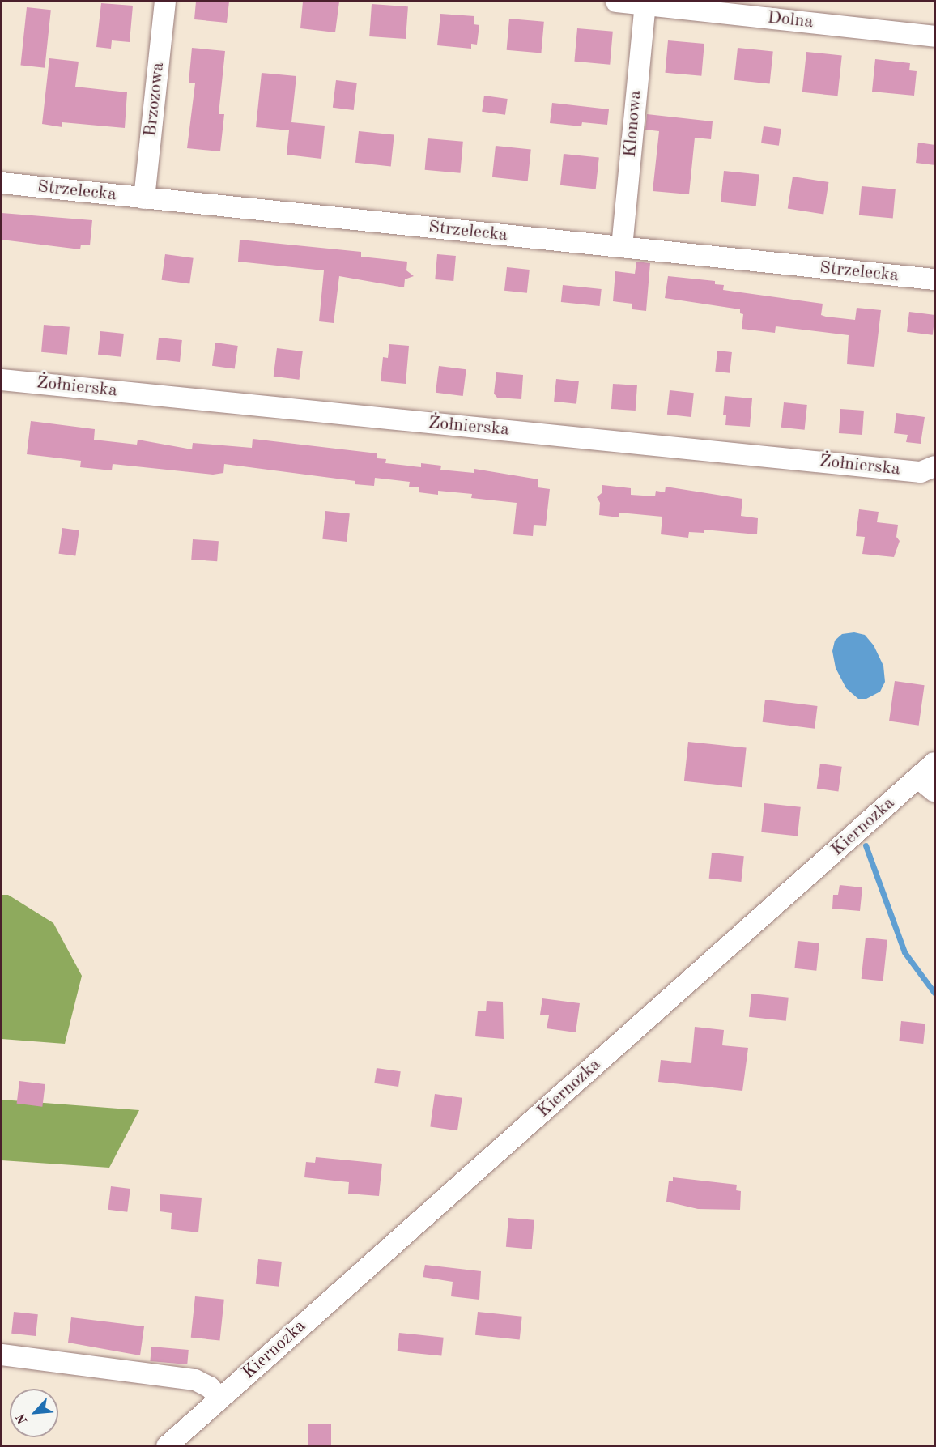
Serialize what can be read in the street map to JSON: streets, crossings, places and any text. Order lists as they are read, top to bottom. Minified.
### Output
{"streets":{"street":["Dolna","Brzozowa","Klonowa","Strzelecka","Żołnierska","Kiernozka"]},"crossings":[["Dolna","Klonowa"],["Brzozowa","Strzelecka"],["Klonowa","Strzelecka"]],"north":"bottom left"}
